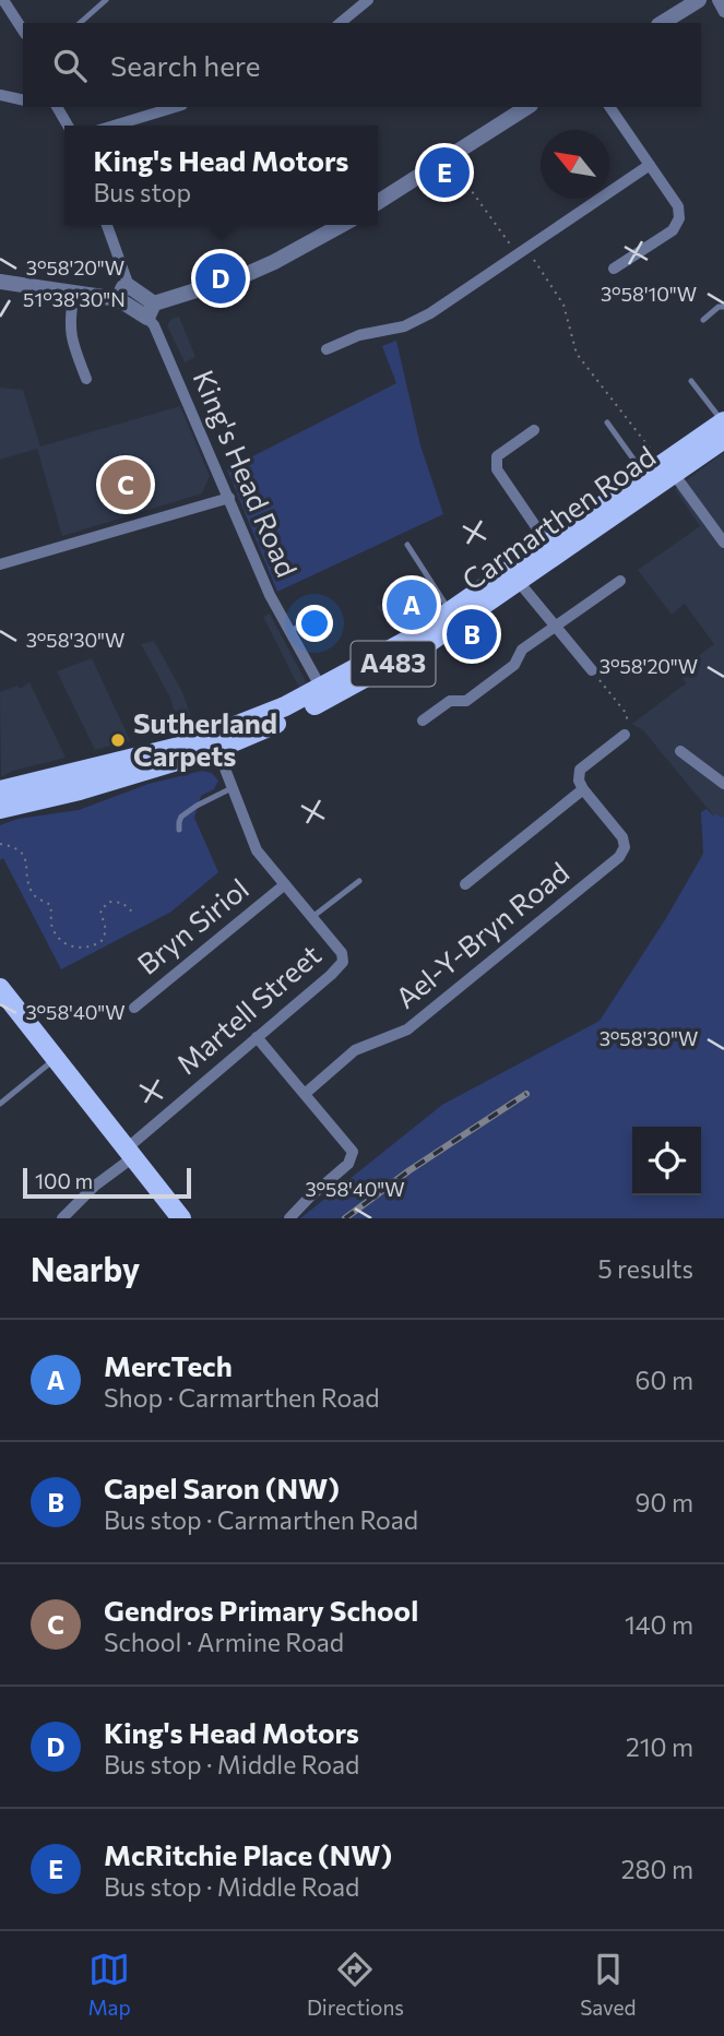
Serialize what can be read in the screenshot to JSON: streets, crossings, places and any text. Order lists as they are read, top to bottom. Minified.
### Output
{"streets":{"main road":["Carmarthen Road","A483"],"street":["King's Head Road","Bryn Siriol","Ael-Y-Bryn Road","Martell Street"]},"crossings":[["King's Head Road","Carmarthen Road"],["Carmarthen Road","Martell Street"],["Bryn Siriol","Martell Street"]],"places":["Sutherland Carpets"],"scale_bar":"100 m","north":"top left","page":{"search":"Search here","popup":["King's Head Motors","Bus stop"],"pins":["E","D","C","A","B"],"scale":"100 m","heading":["Nearby","5 results"],"list":[{"mark":"A","name":"MercTech","note":"Shop · Carmarthen Road","value":"60 m"},{"mark":"B","name":"Capel Saron (NW)","note":"Bus stop · Carmarthen Road","value":"90 m"},{"mark":"C","name":"Gendros Primary School","note":"School · Armine Road","value":"140 m"},{"mark":"D","name":"King's Head Motors","note":"Bus stop · Middle Road","value":"210 m"},{"mark":"E","name":"McRitchie Place (NW)","note":"Bus stop · Middle Road","value":"280 m"}],"nav":["Map","Directions","Saved"]},"coordinates":["3°58'20\"W","3°58'10\"W","51°38'30\"N","3°58'30\"W","3°58'40\"W"]}
